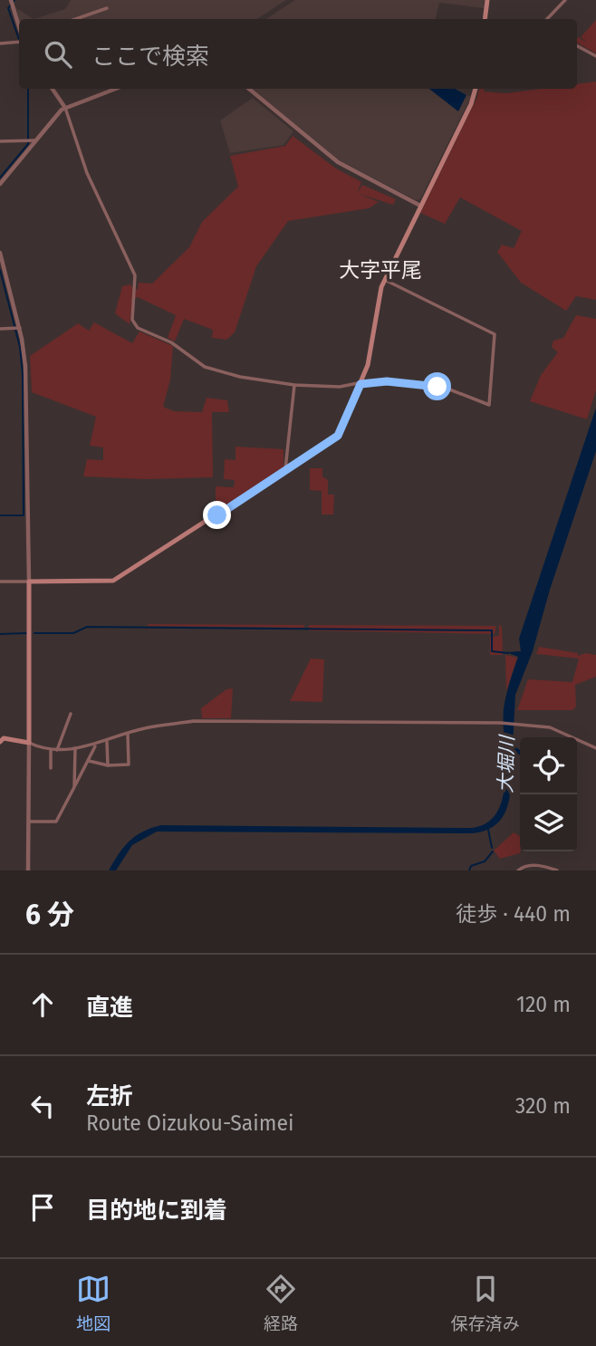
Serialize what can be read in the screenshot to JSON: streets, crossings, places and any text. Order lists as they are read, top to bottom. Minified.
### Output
{"districts":["大字平尾"],"water":["大堀川"],"page":{"search":"ここで検索","heading":["6 分","徒歩 · 440 m"],"list":[["直進","120 m"],["左折","Route Oizukou-Saimei","320 m"],"目的地に到着"],"nav":["地図","経路","保存済み"]}}
